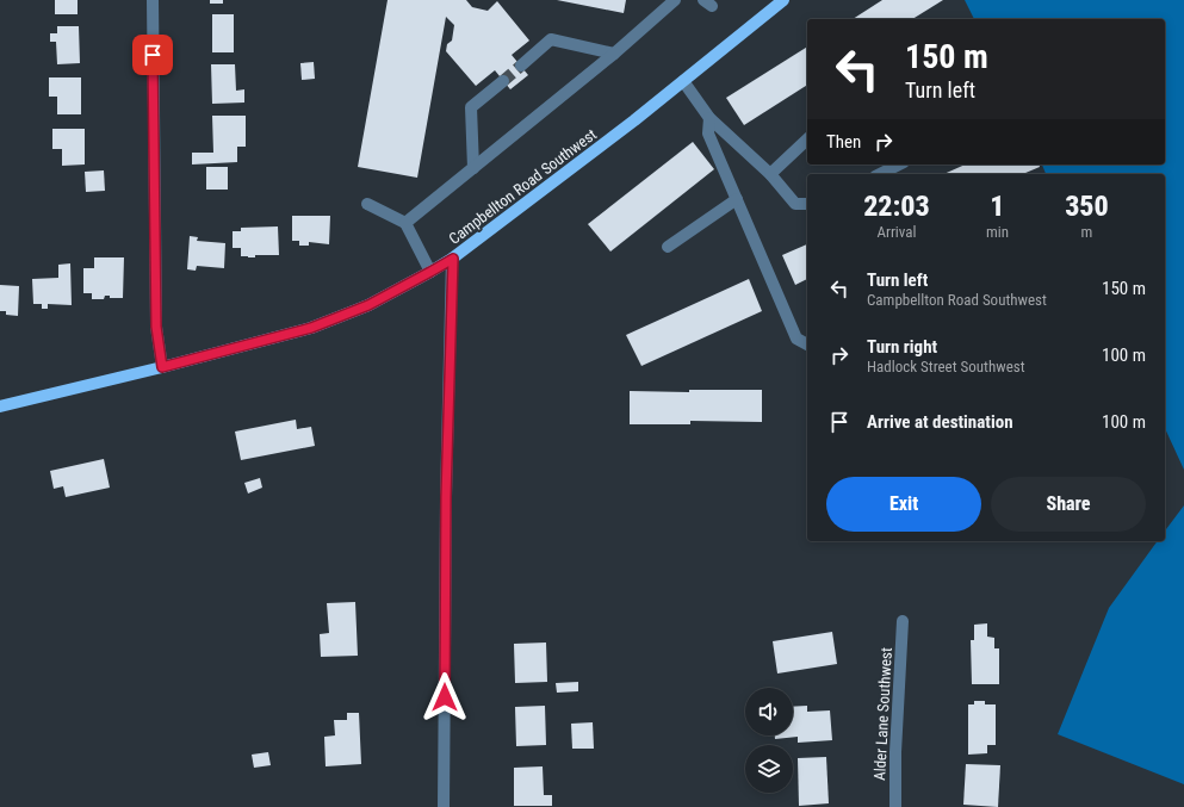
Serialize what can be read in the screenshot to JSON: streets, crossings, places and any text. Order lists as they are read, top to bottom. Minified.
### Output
{"streets":{"main road":["Campbellton Road Southwest"],"street":["Alder Lane Southwest"]},"page":{"turn":["150 m","Turn left"],"then":"Then","eta":["22:03","Arrival","1","min","350","m"],"list":[{"name":"Turn left","note":"Campbellton Road Southwest","value":"150 m"},{"name":"Turn right","note":"Hadlock Street Southwest","value":"100 m"},{"name":"Arrive at destination","value":"100 m"}],"buttons":["Exit","Share"]}}
